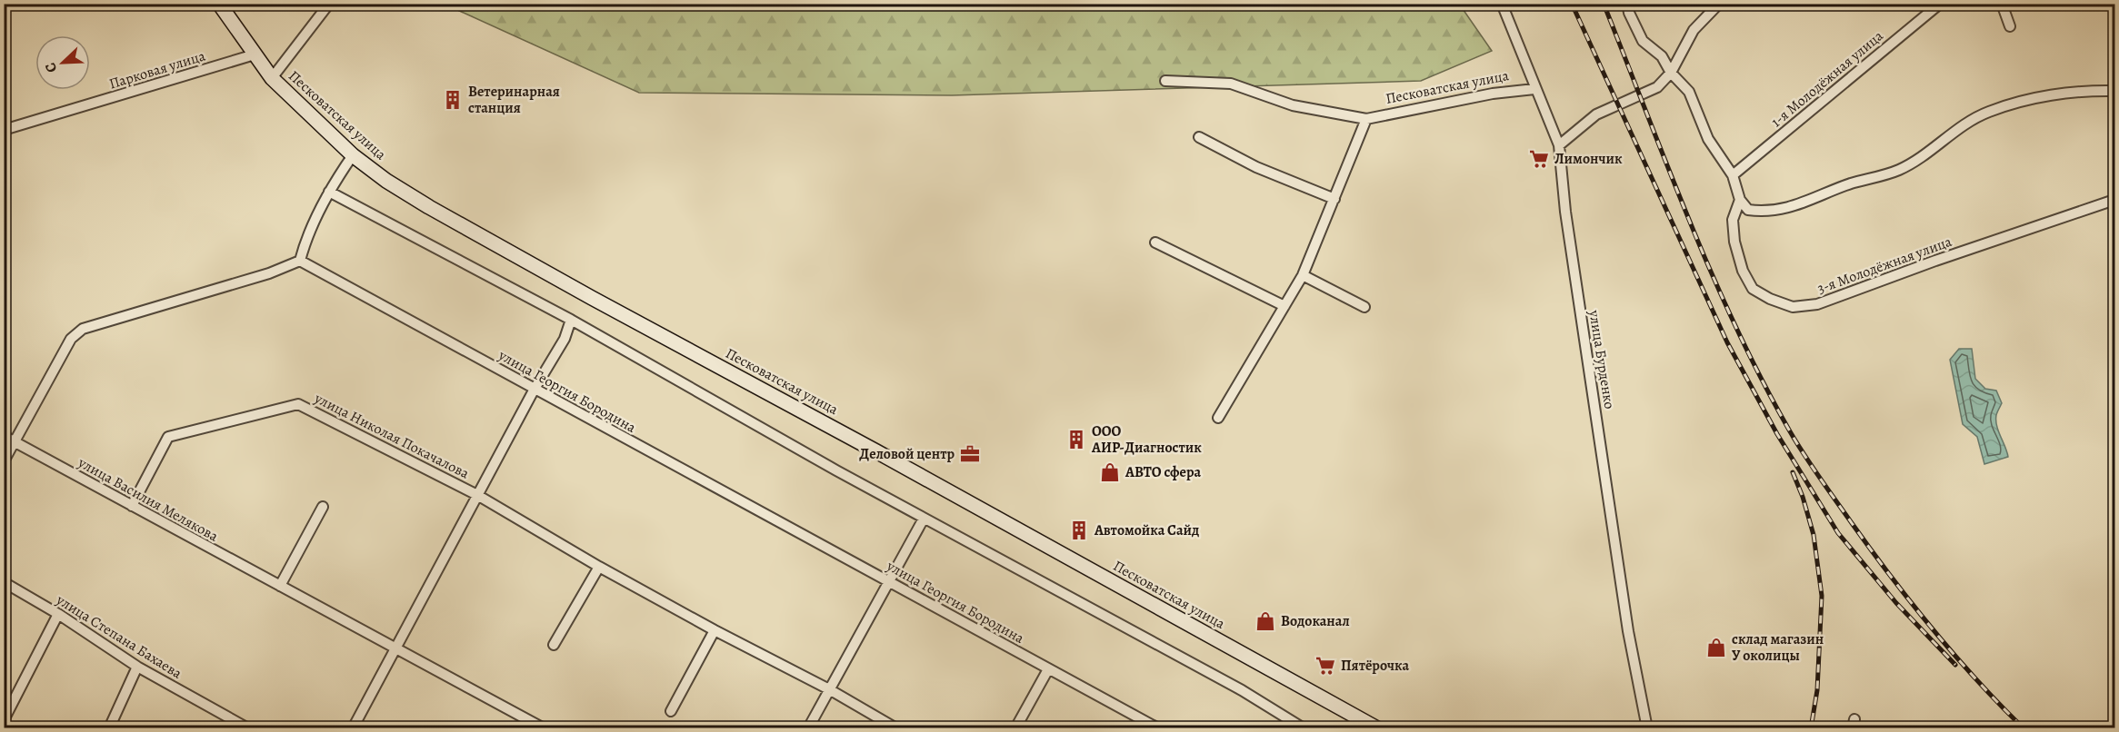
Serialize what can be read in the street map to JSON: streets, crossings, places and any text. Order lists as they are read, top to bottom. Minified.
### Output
{"streets":{"main road":["Песковатская улица"],"street":["Парковая улица","1-я Молодёжная улица","3-я Молодёжная улица","улица Бурденко","улица Георгия Бородина","улица Николая Покачалова","улица Василия Мелякова","улица Степана Бахаева"]},"crossings":[["Парковая улица","Песковатская улица"],["Песковатская улица","улица Бурденко"],["улица Николая Покачалова","улица Василия Мелякова"]],"places":{"building":["Ветеринарная станция","ООО АИР-Диагностик","Автомойка Сайд"],"supermarket":["Лимончик","Пятёрочка"],"office":["Деловой центр"],"shop":["АВТО сфера","Водоканал","склад магазин У околицы"]},"north":"bottom left"}
